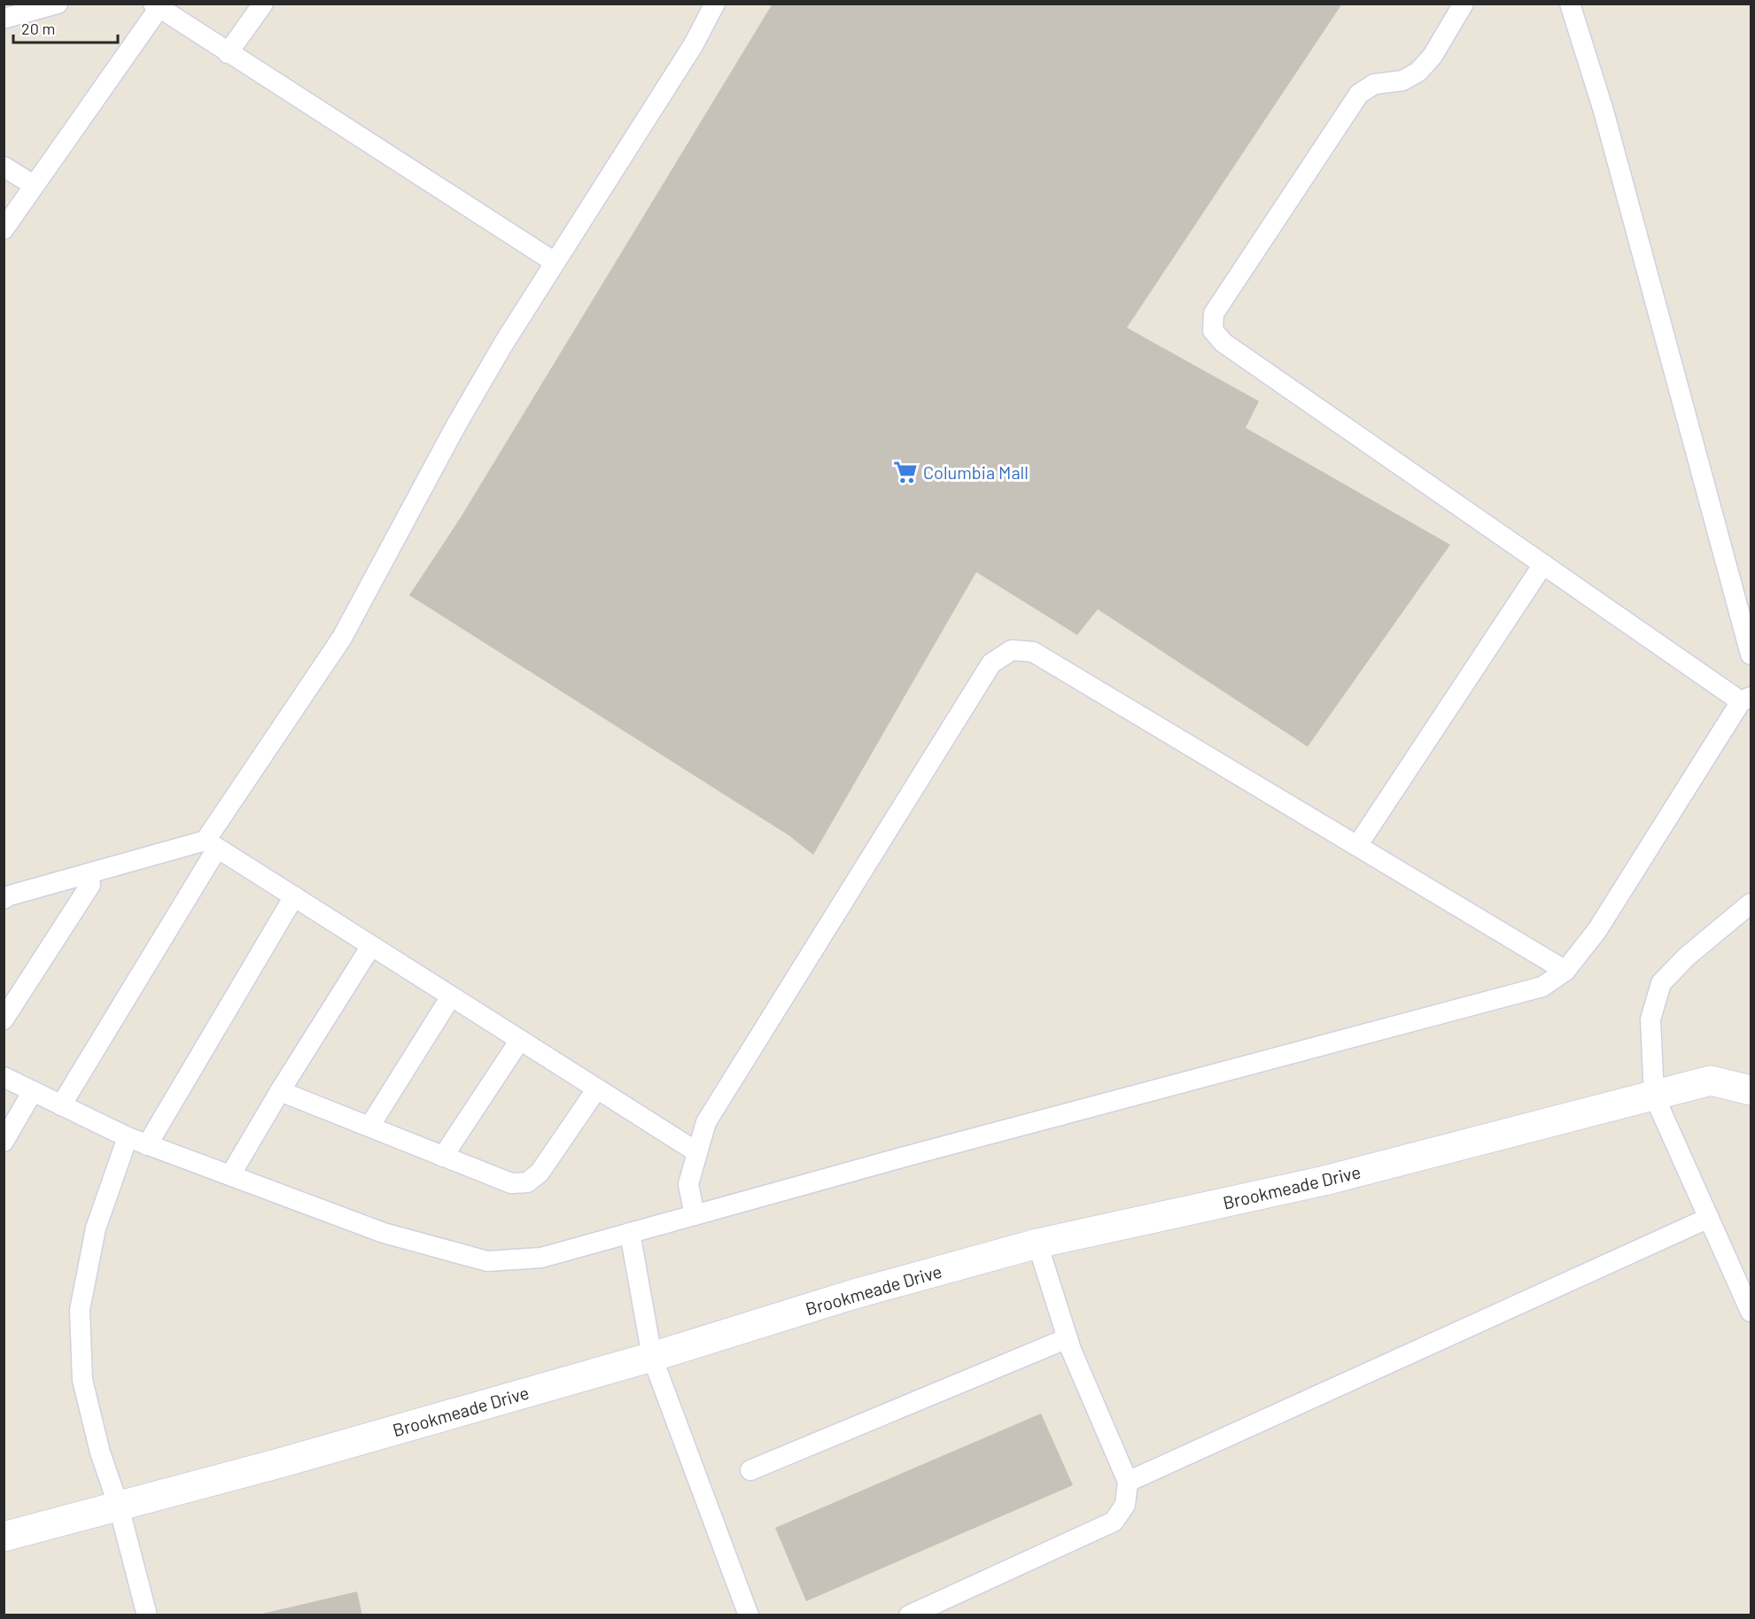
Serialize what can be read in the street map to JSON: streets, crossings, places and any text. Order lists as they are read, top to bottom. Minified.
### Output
{"streets":{"street":["Brookmeade Drive"]},"places":{"supermarket":["Columbia Mall"]},"scale_bar":"20 m"}
